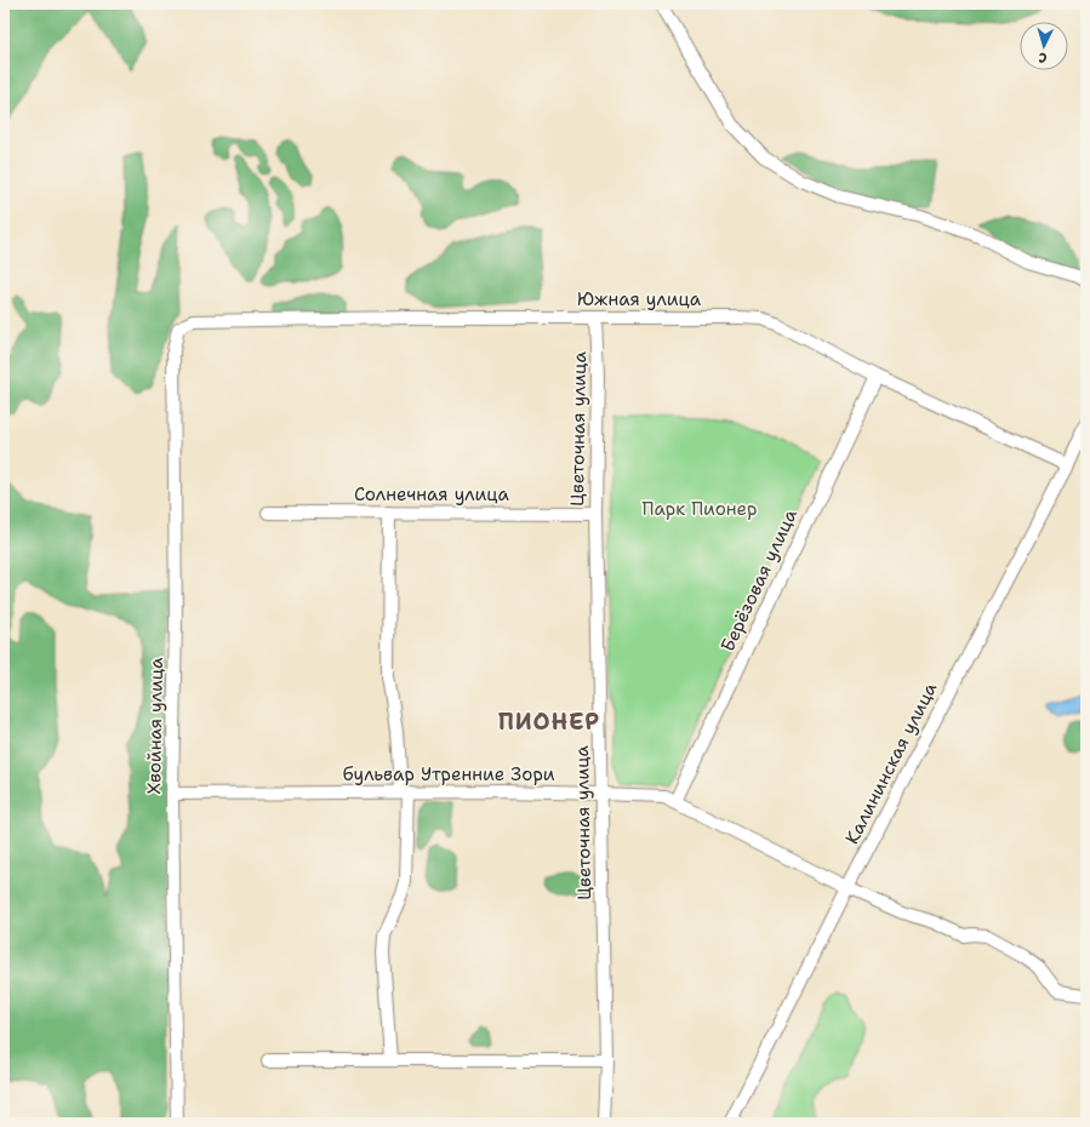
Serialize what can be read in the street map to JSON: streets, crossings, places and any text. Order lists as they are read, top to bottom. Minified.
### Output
{"streets":{"street":["Южная улица","Цветочная улица","Солнечная улица","Берёзовая улица","Хвойная улица","Калининская улица","бульвар Утренние Зори"]},"crossings":[["Южная улица","Цветочная улица"],["Южная улица","Берёзовая улица"],["Южная улица","Хвойная улица"],["Южная улица","Калининская улица"],["Цветочная улица","Солнечная улица"],["Цветочная улица","бульвар Утренние Зори"],["Берёзовая улица","бульвар Утренние Зори"],["Хвойная улица","бульвар Утренние Зори"],["Калининская улица","бульвар Утренние Зори"]],"districts":["ПИОНЕР"],"parks":["Парк Пионер"],"north":"bottom"}
